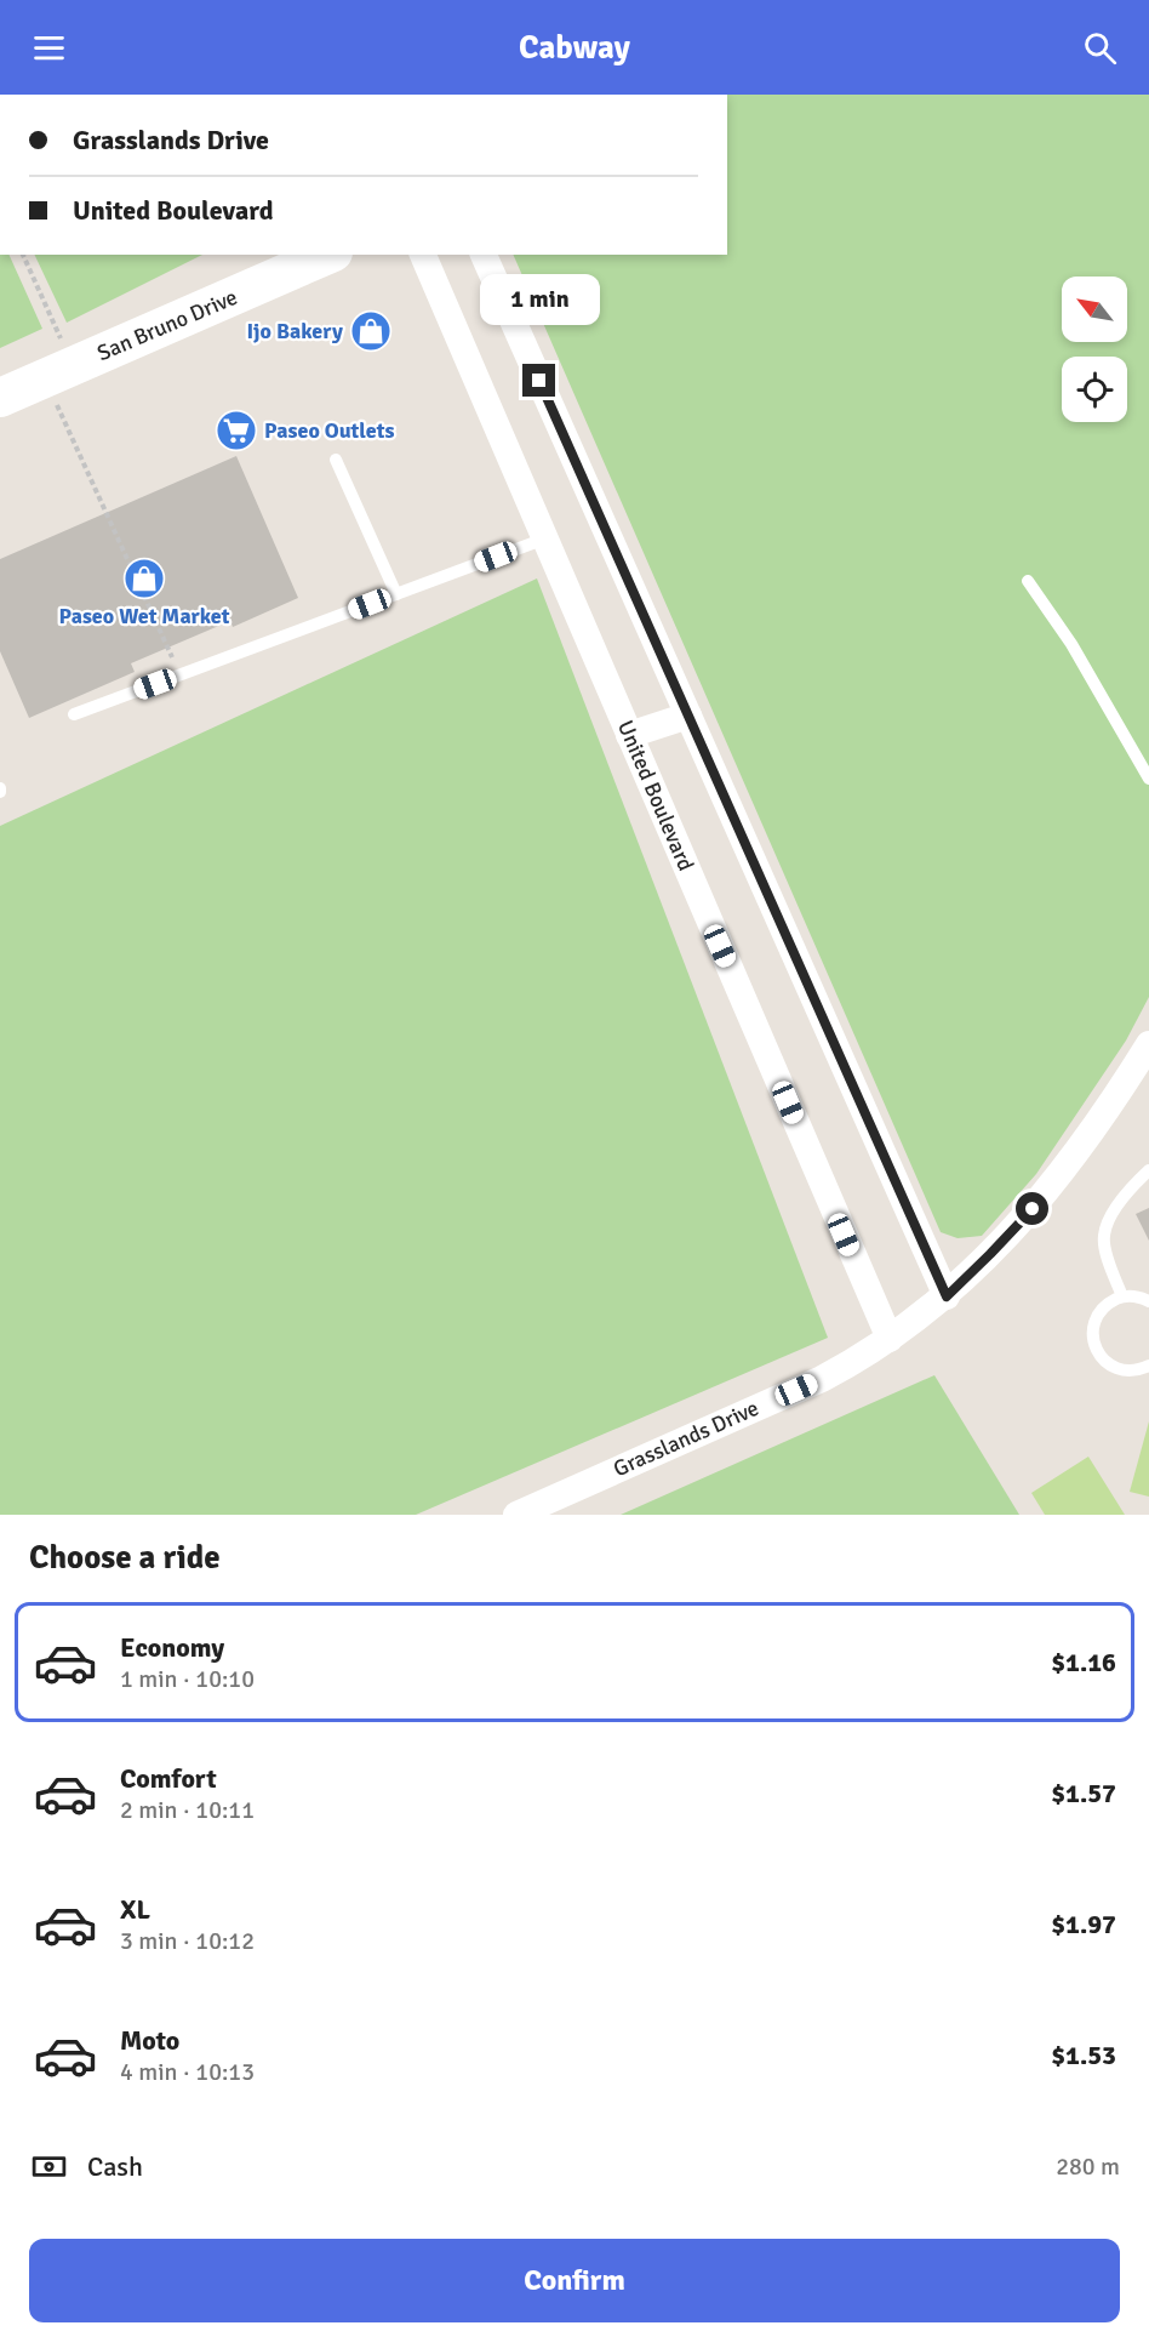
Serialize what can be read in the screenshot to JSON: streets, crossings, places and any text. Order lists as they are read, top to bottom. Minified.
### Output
{"streets":{"main road":["San Bruno Drive"],"street":["United Boulevard","Grasslands Drive"]},"crossings":[["United Boulevard","Grasslands Drive"]],"places":{"shop":["Ijo Bakery","Paseo Wet Market"],"supermarket":["Paseo Outlets"]},"north":"top left","page":{"header":"Cabway","banner":["Grasslands Drive","United Boulevard"],"bubble":"1 min","heading":"Choose a ride","list":[{"name":"Economy","note":"1 min · 10:10","value":"$1.16"},{"name":"Comfort","note":"2 min · 10:11","value":"$1.57"},{"name":"XL","note":"3 min · 10:12","value":"$1.97"},{"name":"Moto","note":"4 min · 10:13","value":"$1.53"}],"pay":["Cash","280 m"],"buttons":"Confirm"}}
